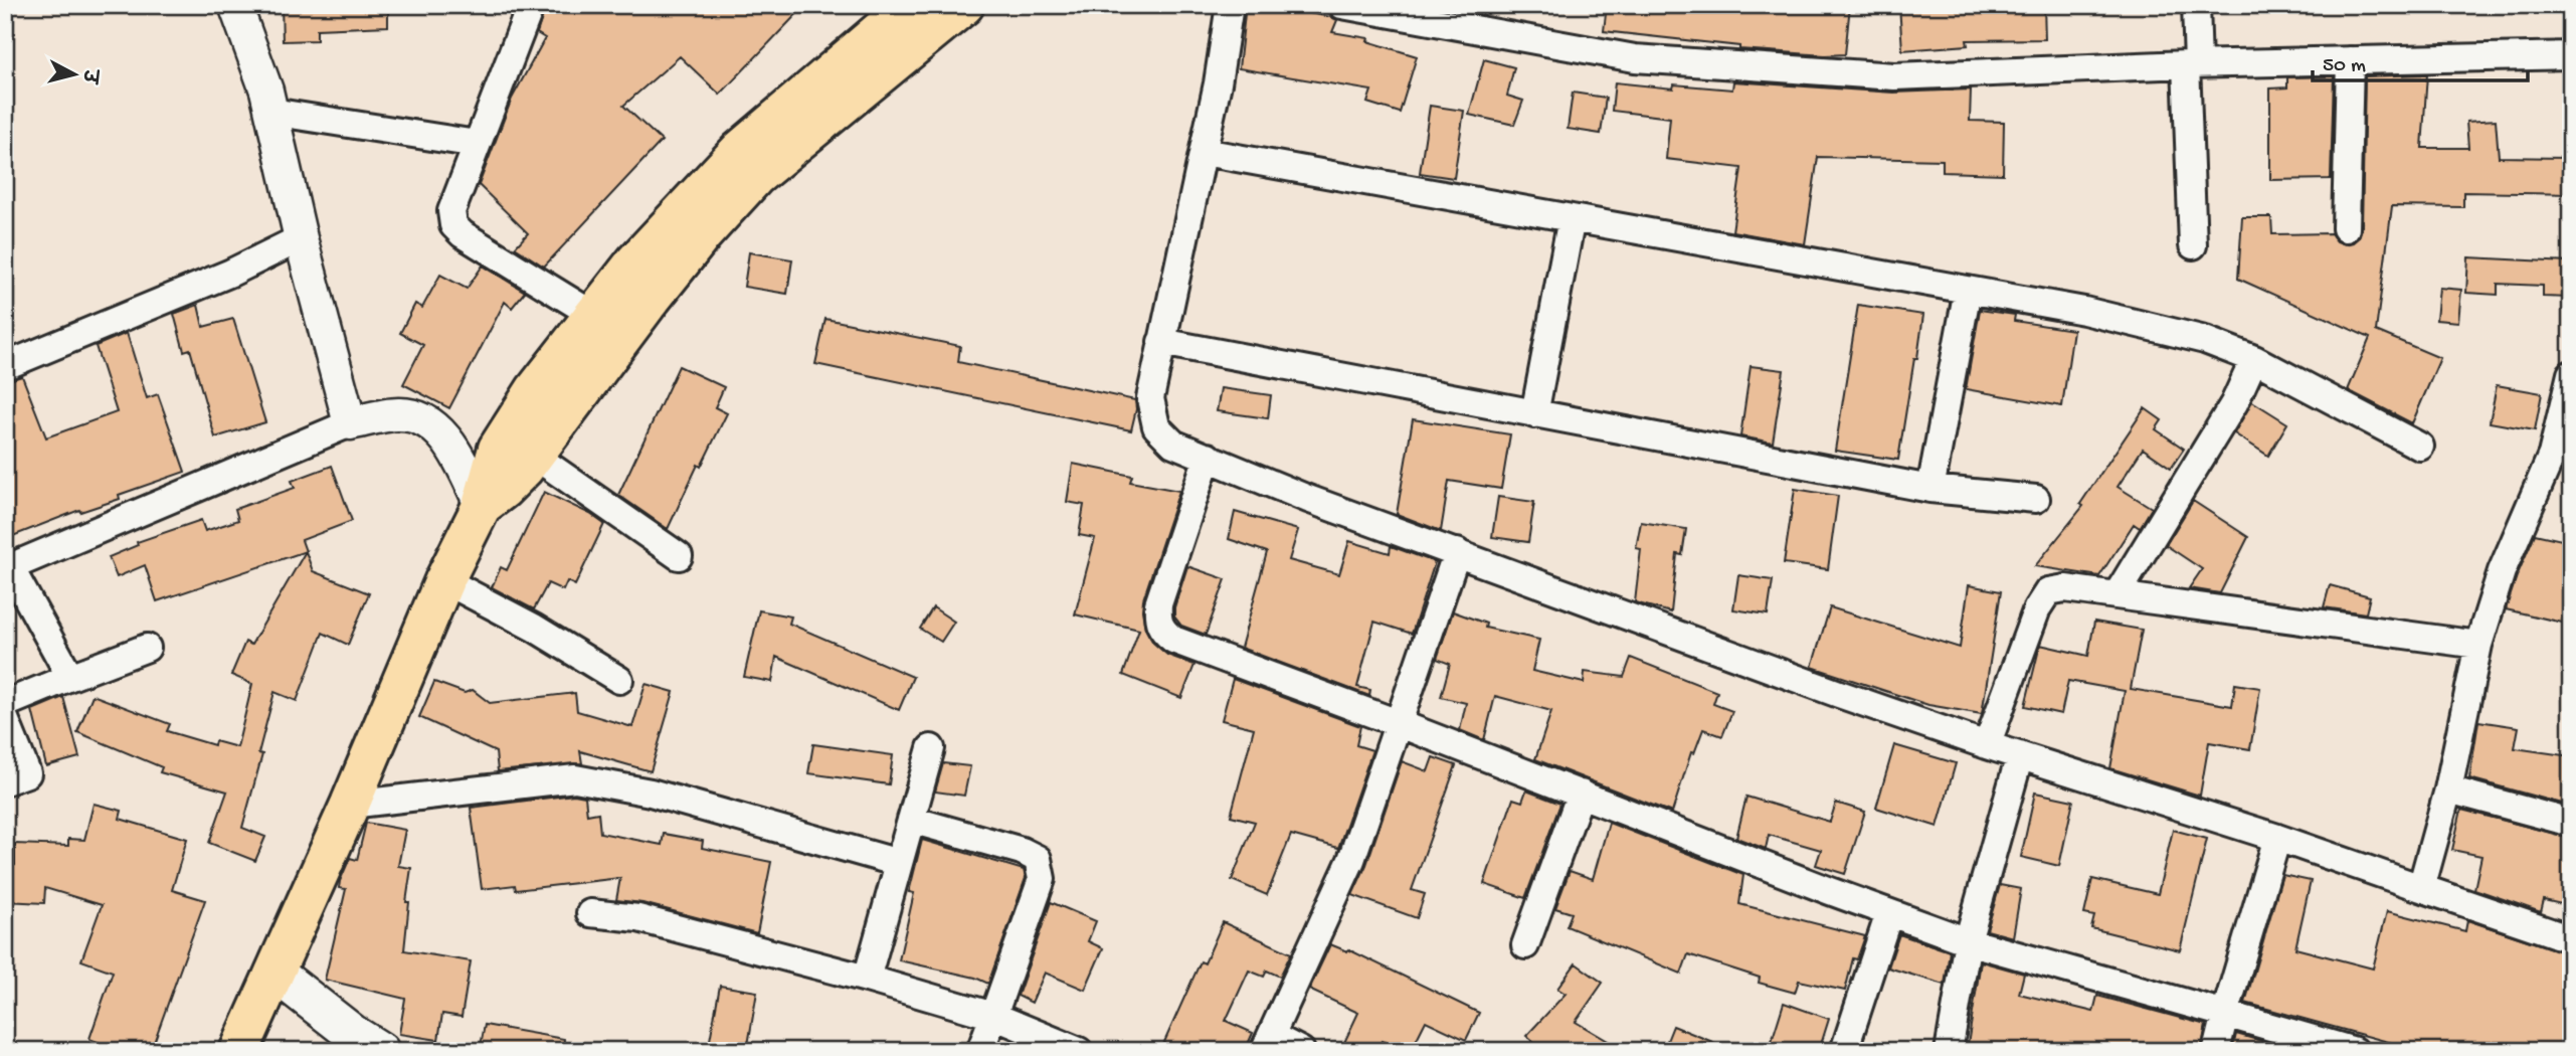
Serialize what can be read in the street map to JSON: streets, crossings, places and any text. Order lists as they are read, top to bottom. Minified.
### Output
{"scale_bar":"50 m","north":"right"}
